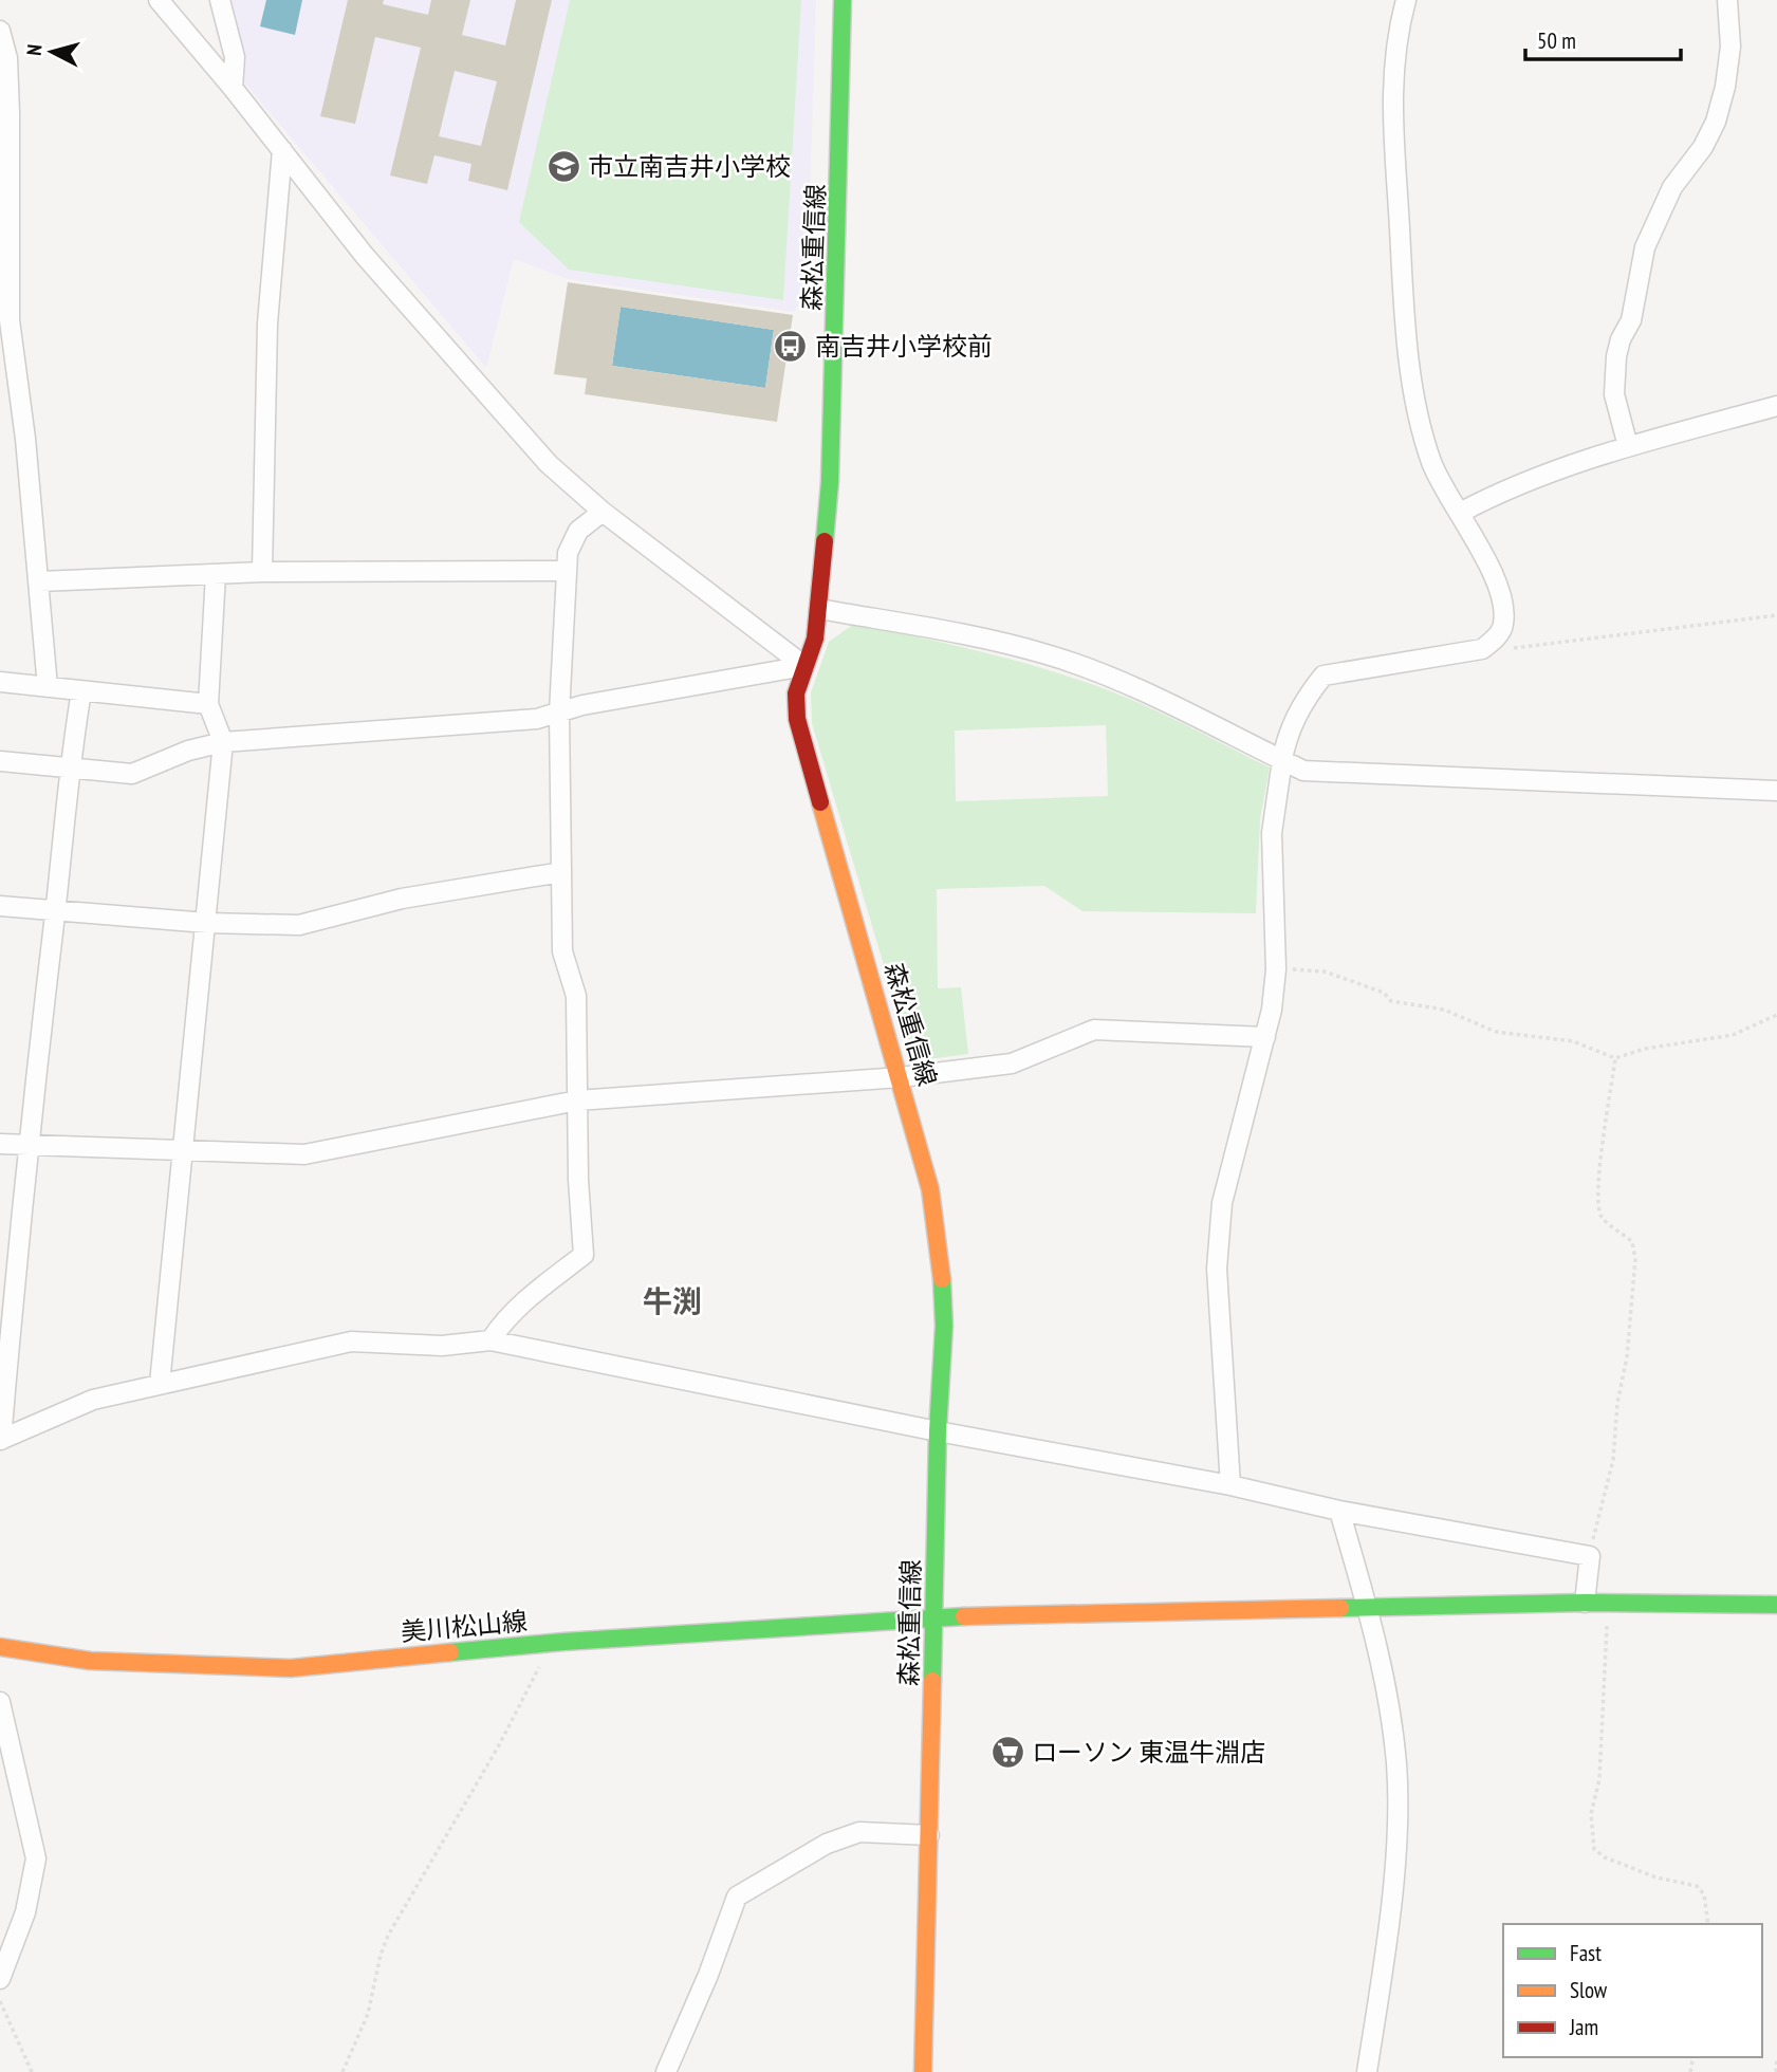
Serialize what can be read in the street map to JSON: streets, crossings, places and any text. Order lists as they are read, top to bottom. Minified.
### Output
{"streets":{"main road":["森松重信線","美川松山線"]},"crossings":[["森松重信線","美川松山線"]],"districts":["牛渕"],"places":{"school or university":["市立南吉井小学校"],"bus stop":["南吉井小学校前"],"supermarket":["ローソン 東温牛淵店"]},"legend":["Fast","Slow","Jam"],"scale_bar":"50 m","north":"left"}
